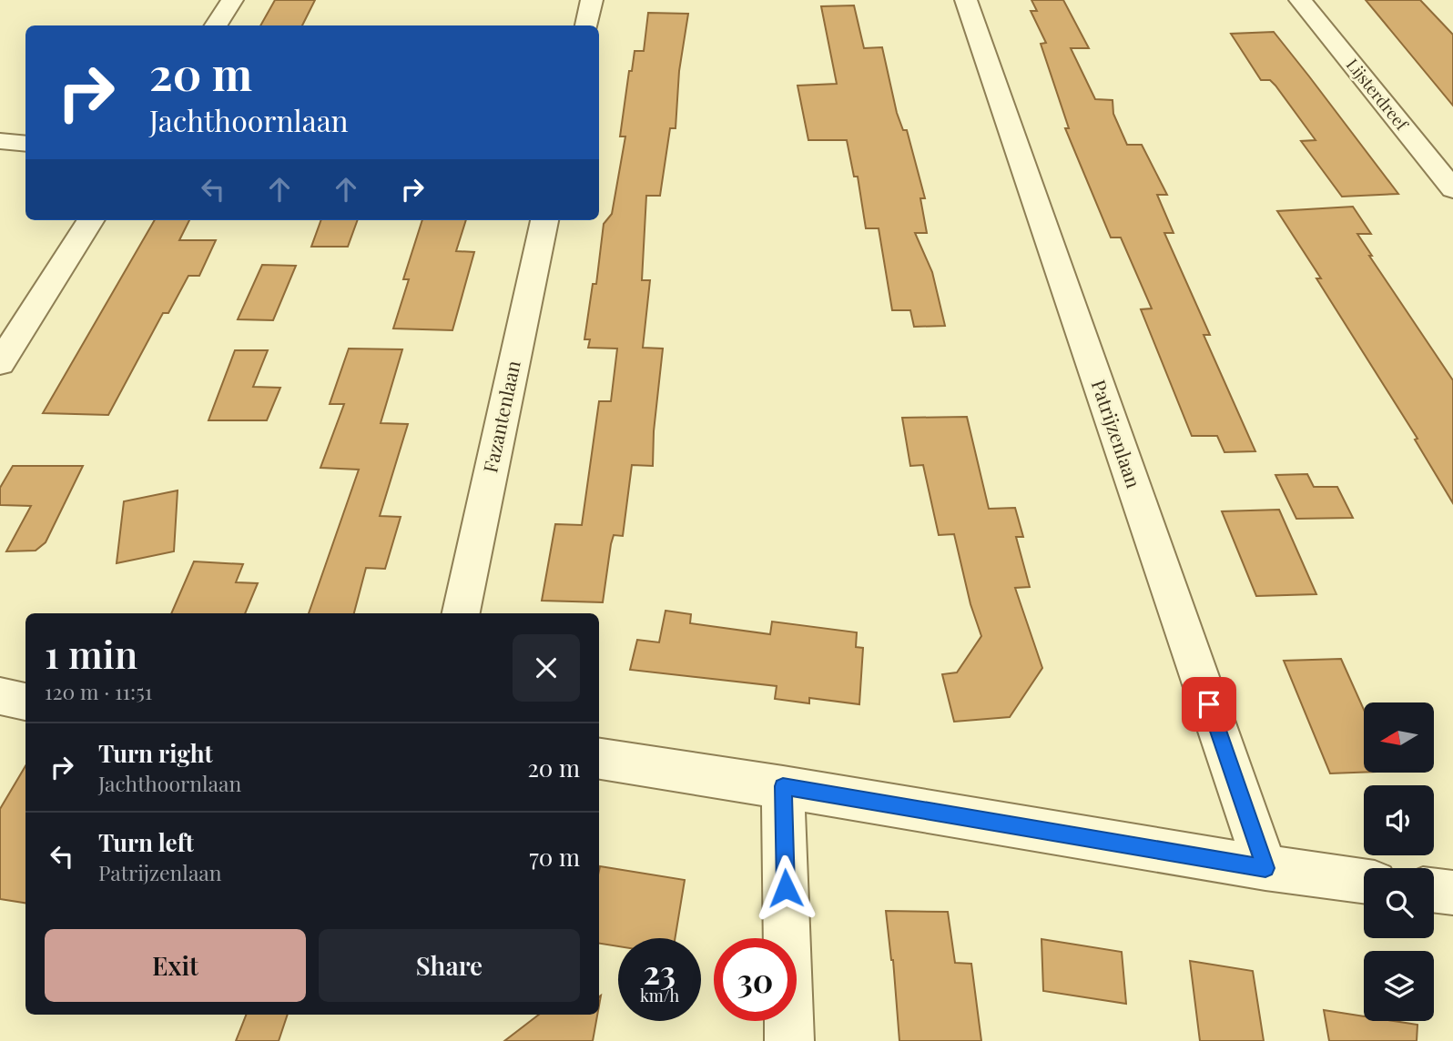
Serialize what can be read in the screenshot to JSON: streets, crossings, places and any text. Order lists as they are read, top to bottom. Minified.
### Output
{"streets":{"street":["Lijsterdreef","Fazantenlaan","Patrijzenlaan"]},"north":"left","page":{"turn":["20 m","Jachthoornlaan"],"heading":["1 min","120 m · 11:51"],"list":[{"name":"Turn right","note":"Jachthoornlaan","value":"20 m"},{"name":"Turn left","note":"Patrijzenlaan","value":"70 m"}],"buttons":["Exit","Share"],"speed":"23 km/h","limit":"30"}}
